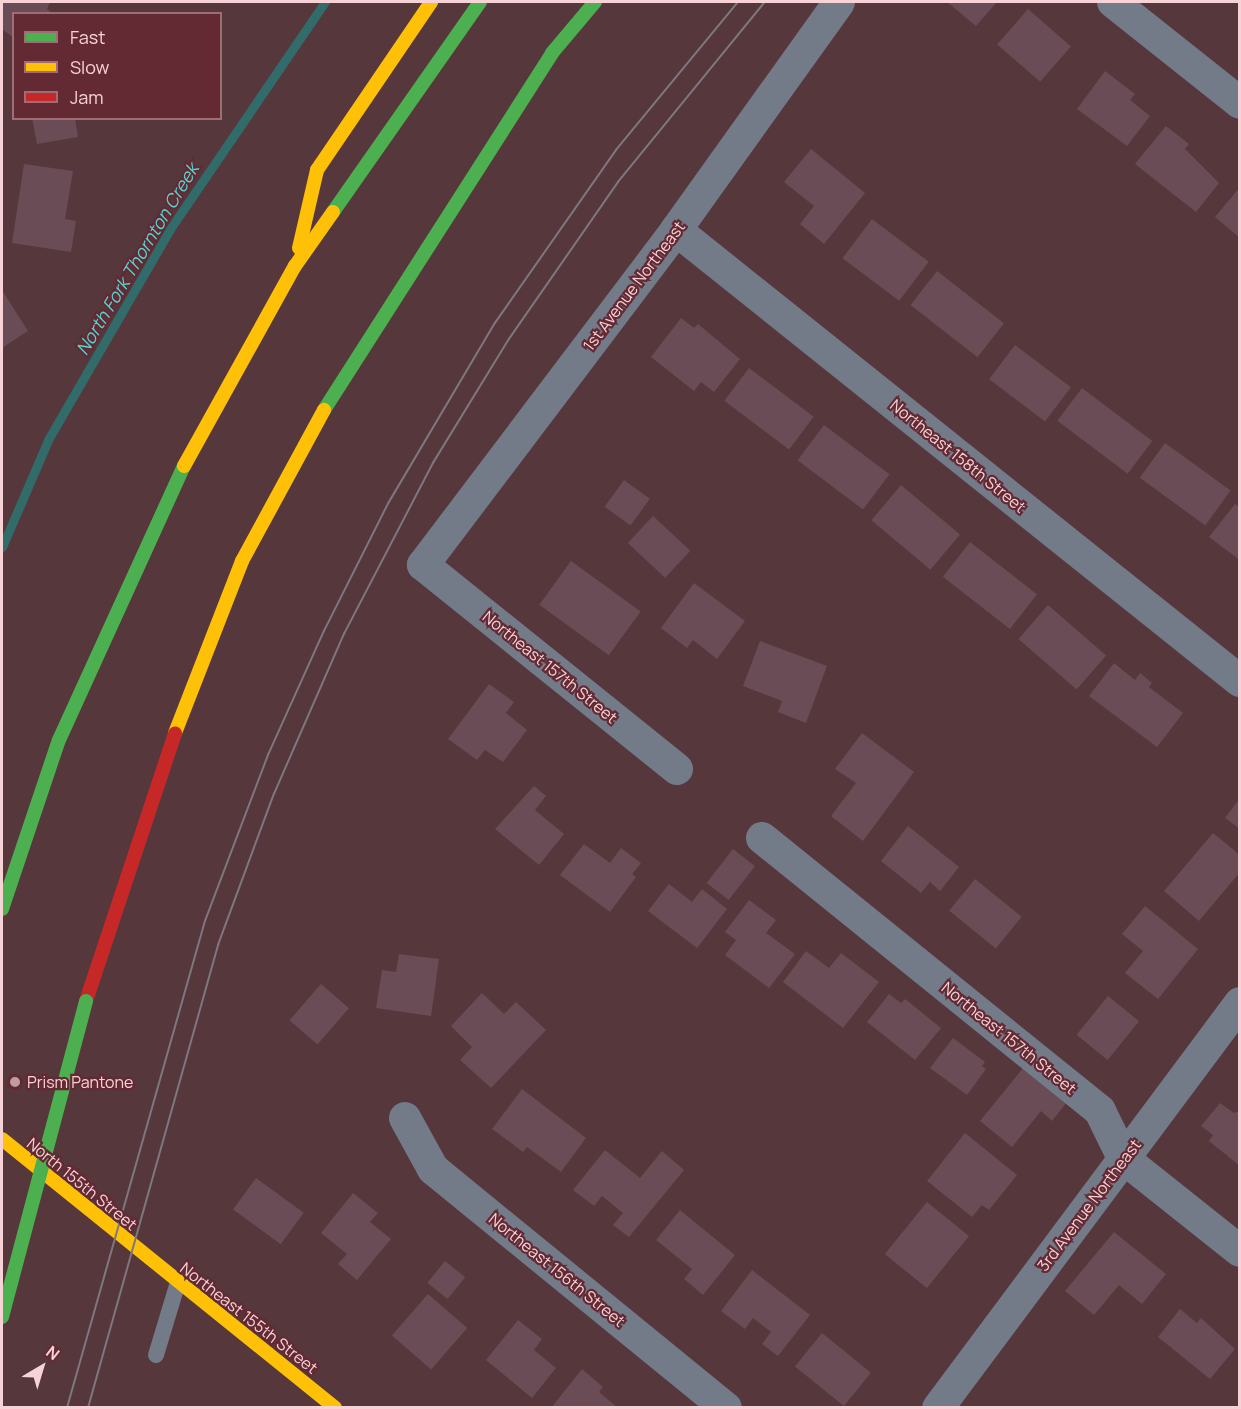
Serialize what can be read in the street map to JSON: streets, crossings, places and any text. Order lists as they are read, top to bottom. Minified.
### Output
{"streets":{"main road":["North 155th Street","Northeast 155th Street"],"street":["1st Avenue Northeast","Northeast 158th Street","Northeast 157th Street","3rd Avenue Northeast","Northeast 156th Street"]},"crossings":[["1st Avenue Northeast","Northeast 158th Street"],["1st Avenue Northeast","Northeast 157th Street"],["Northeast 157th Street","3rd Avenue Northeast"],["North 155th Street","Northeast 155th Street"]],"water":["North Fork Thornton Creek"],"places":["Prism Pantone"],"legend":["Fast","Slow","Jam"],"north":"top right"}
